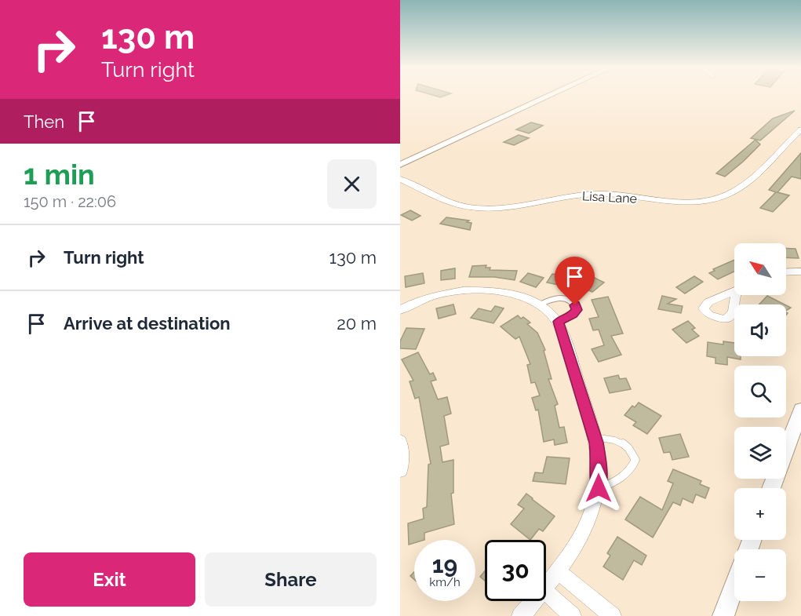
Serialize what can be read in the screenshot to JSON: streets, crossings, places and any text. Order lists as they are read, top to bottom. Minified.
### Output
{"streets":{"street":["Lisa Lane"]},"north":"top left","page":{"turn":["130 m","Turn right"],"then":"Then","heading":["1 min","150 m · 22:06"],"list":[{"name":"Turn right","value":"130 m"},{"name":"Arrive at destination","value":"20 m"}],"map_buttons":["+","−"],"speed":"19 km/h","limit":"30","buttons":["Exit","Share"]}}
